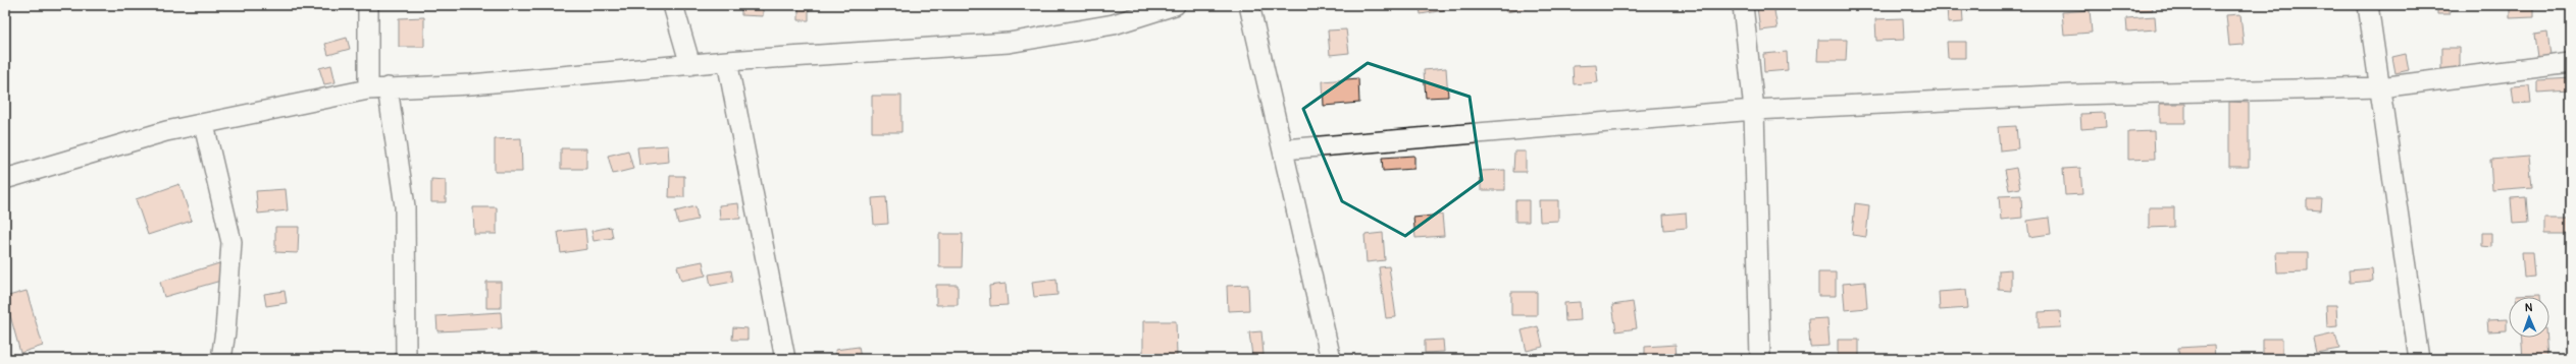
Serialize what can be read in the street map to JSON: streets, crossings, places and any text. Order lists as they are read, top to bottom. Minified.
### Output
{"north":"top"}
